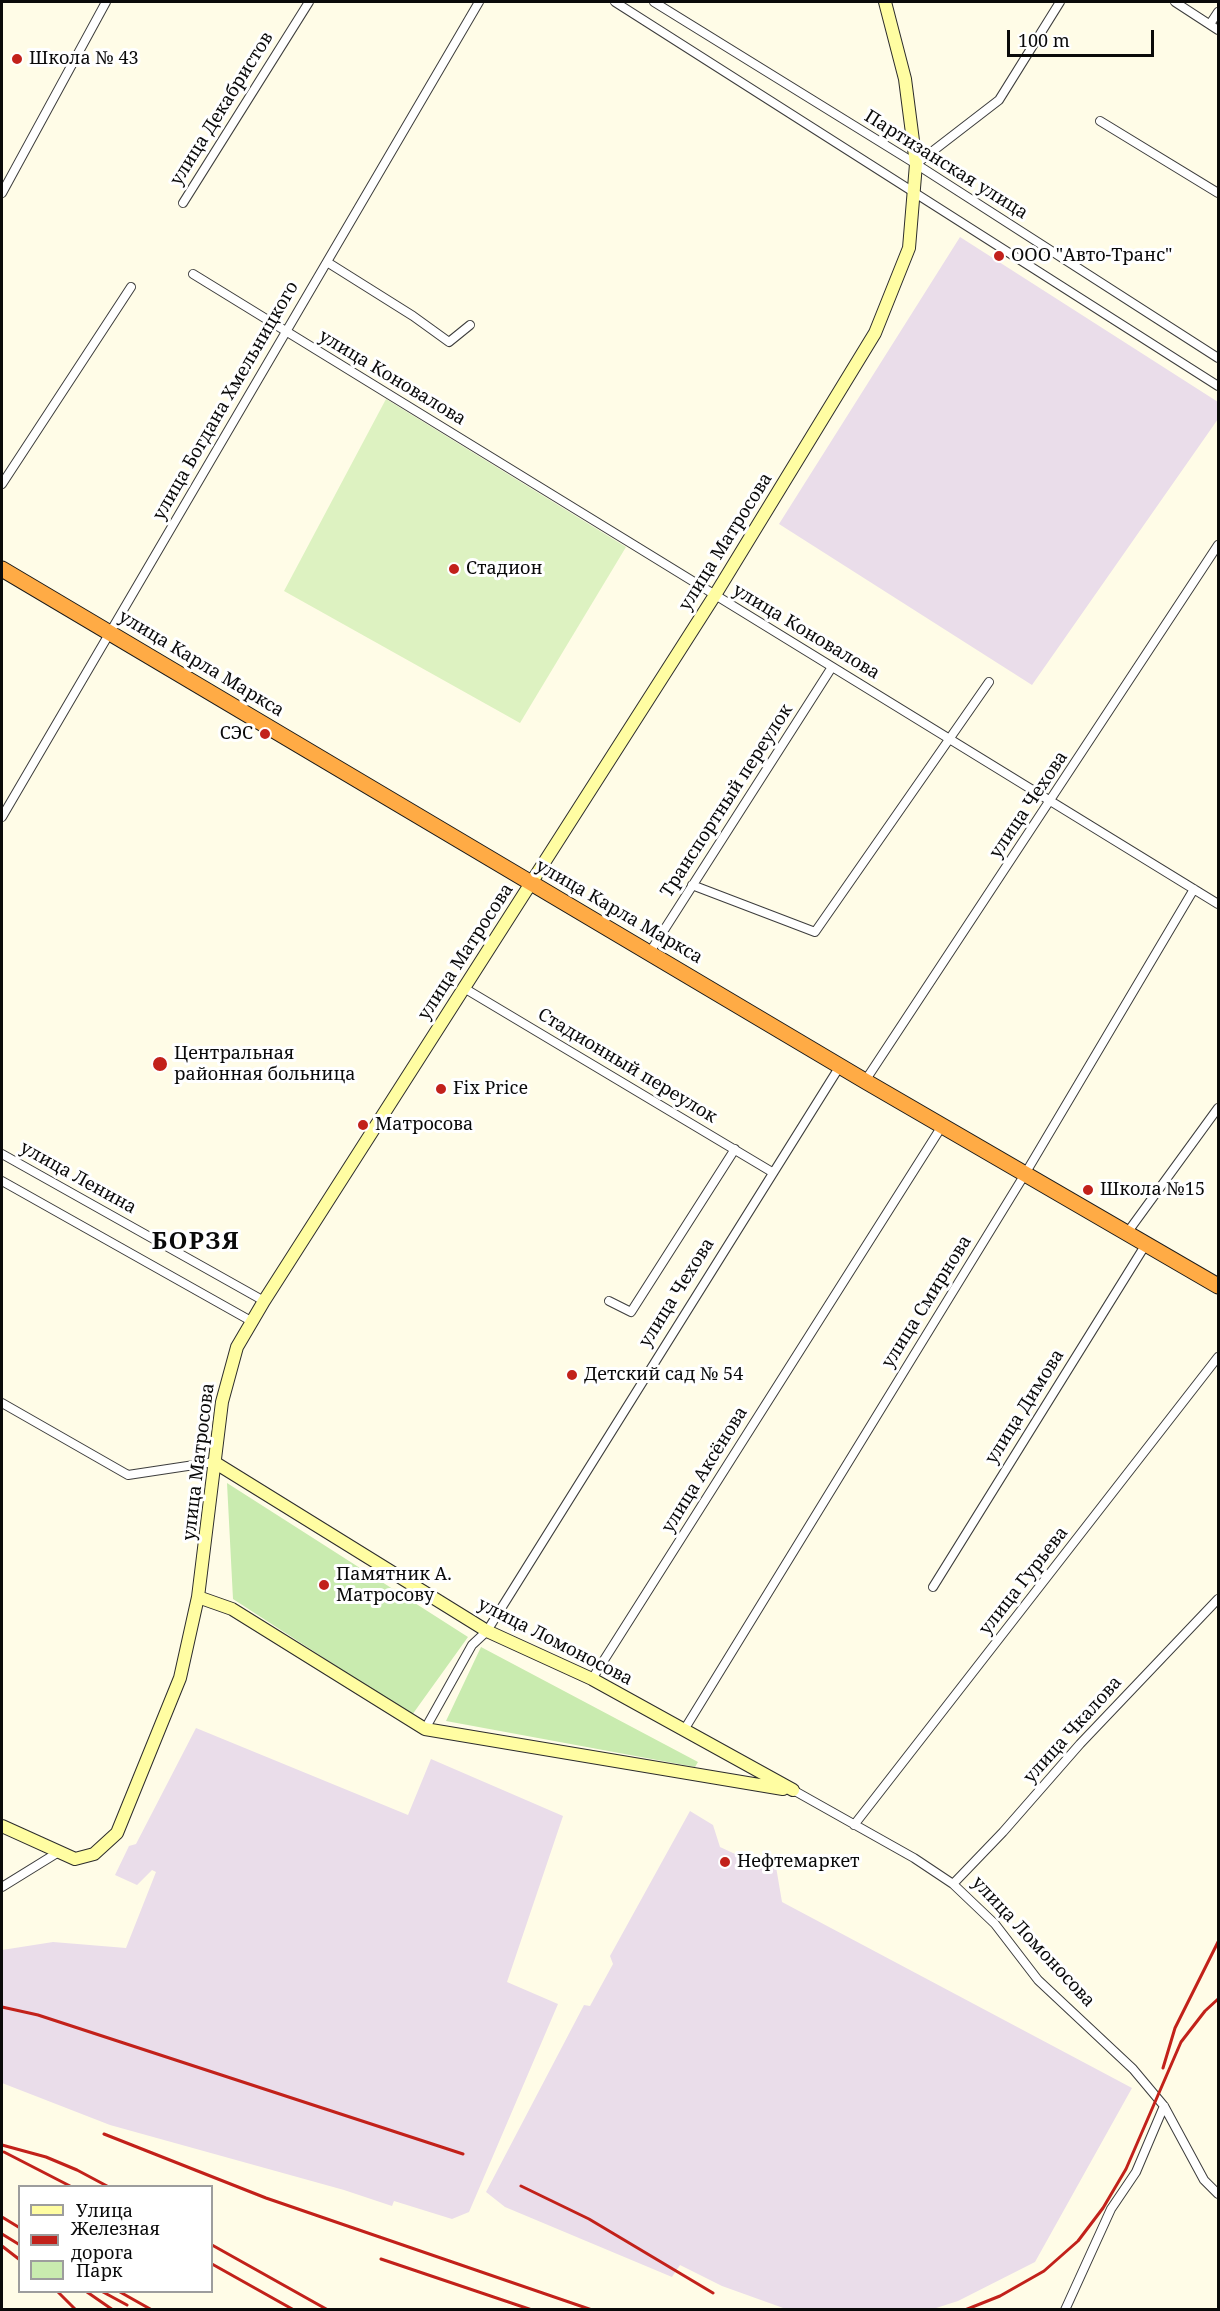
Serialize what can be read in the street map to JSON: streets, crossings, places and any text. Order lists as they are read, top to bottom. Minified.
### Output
{"streets":{"highway":["улица Карла Маркса"],"street":["улица Декабристов","Партизанская улица","улица Коновалова","улица Богдана Хмельницкого","улица Матросова","Транспортный переулок","улица Чехова","Стадионный переулок","улица Ленина","улица Смирнова","улица Димова","улица Аксёнова","улица Гурьева","улица Ломоносова","улица Чкалова"]},"crossings":[["Партизанская улица","улица Матросова"],["улица Коновалова","улица Богдана Хмельницкого"],["улица Коновалова","улица Матросова"],["улица Коновалова","Транспортный переулок"],["улица Коновалова","улица Чехова"],["улица Коновалова","улица Смирнова"],["улица Богдана Хмельницкого","улица Карла Маркса"],["улица Матросова","улица Карла Маркса"],["улица Матросова","Стадионный переулок"],["улица Матросова","улица Ленина"],["улица Матросова","улица Ломоносова"],["улица Карла Маркса","Транспортный переулок"],["улица Карла Маркса","улица Чехова"],["улица Карла Маркса","улица Смирнова"],["улица Карла Маркса","улица Димова"],["улица Карла Маркса","улица Аксёнова"],["улица Чехова","Стадионный переулок"],["улица Чехова","улица Ломоносова"],["улица Смирнова","улица Ломоносова"],["улица Аксёнова","улица Ломоносова"],["улица Гурьева","улица Ломоносова"],["улица Ломоносова","улица Чкалова"]],"districts":["БОРЗЯ"],"places":["Школа № 43","ООО \"Авто-Транс\"","Стадион","СЭС","Центральная районная больница","Fix Price","Матросова","Школа №15","Детский сад № 54","Памятник А. Матросову","Нефтемаркет"],"legend":["Улица","Железная дорога","Парк"],"scale_bar":"100 m"}
